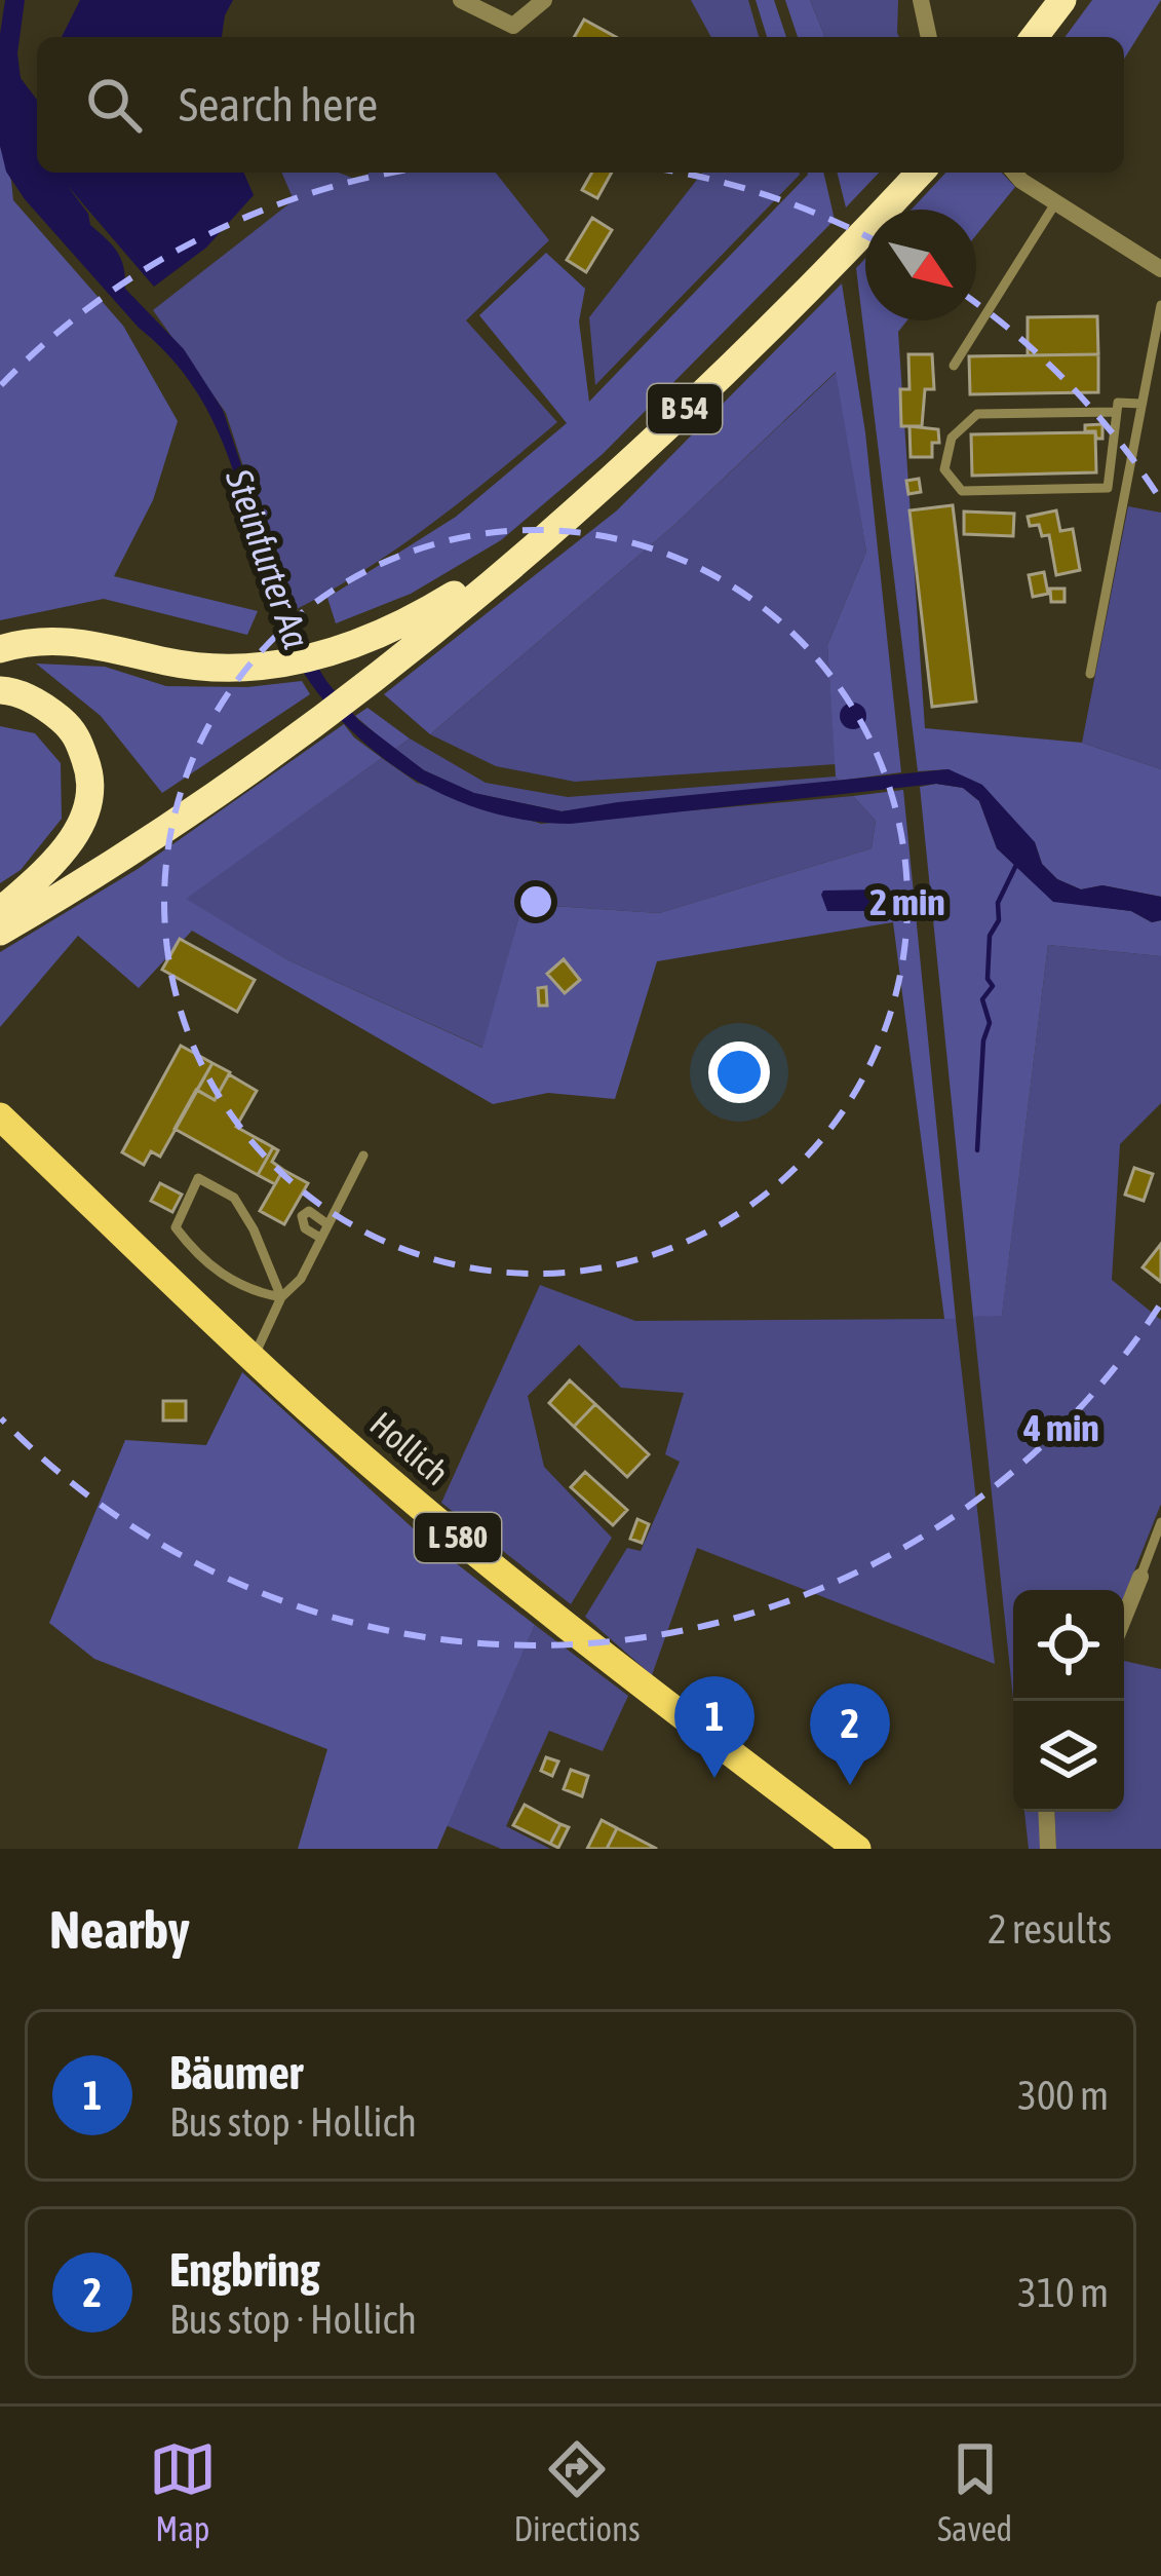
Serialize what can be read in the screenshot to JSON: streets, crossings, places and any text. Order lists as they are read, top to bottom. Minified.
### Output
{"streets":{"highway":["B 54"],"main road":["Hollich","L 580"]},"water":["Steinfurter Aa"],"north":"bottom right","page":{"search":"Search here","pins":["1","2"],"heading":["Nearby","2 results"],"list":[{"mark":"1","name":"Bäumer","note":"Bus stop · Hollich","value":"300 m"},{"mark":"2","name":"Engbring","note":"Bus stop · Hollich","value":"310 m"}],"nav":["Map","Directions","Saved"]},"rings":["2 min","4 min"]}
